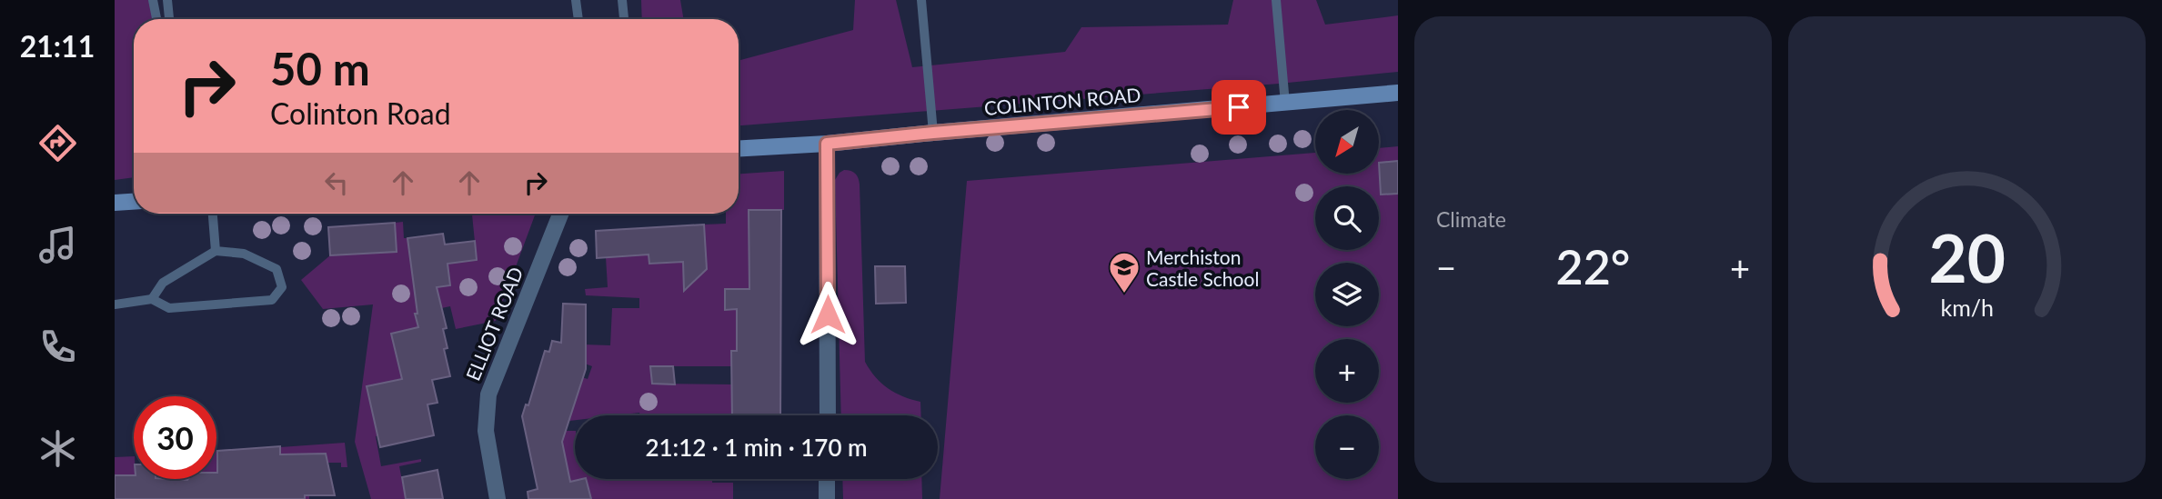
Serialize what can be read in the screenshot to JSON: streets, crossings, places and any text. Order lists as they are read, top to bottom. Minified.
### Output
{"streets":{"street":["COLINTON ROAD","ELLIOT ROAD"]},"places":{"school or university":["Merchiston Castle School"]},"north":"bottom left","page":{"tabs":"21:11","tile":"Climate","turn":["50 m","Colinton Road"],"map_buttons":["+","−"],"heat":["−","22°","+"],"limit":"30","trip":"21:12 · 1 min · 170 m","gauge":["20","km/h"]}}
